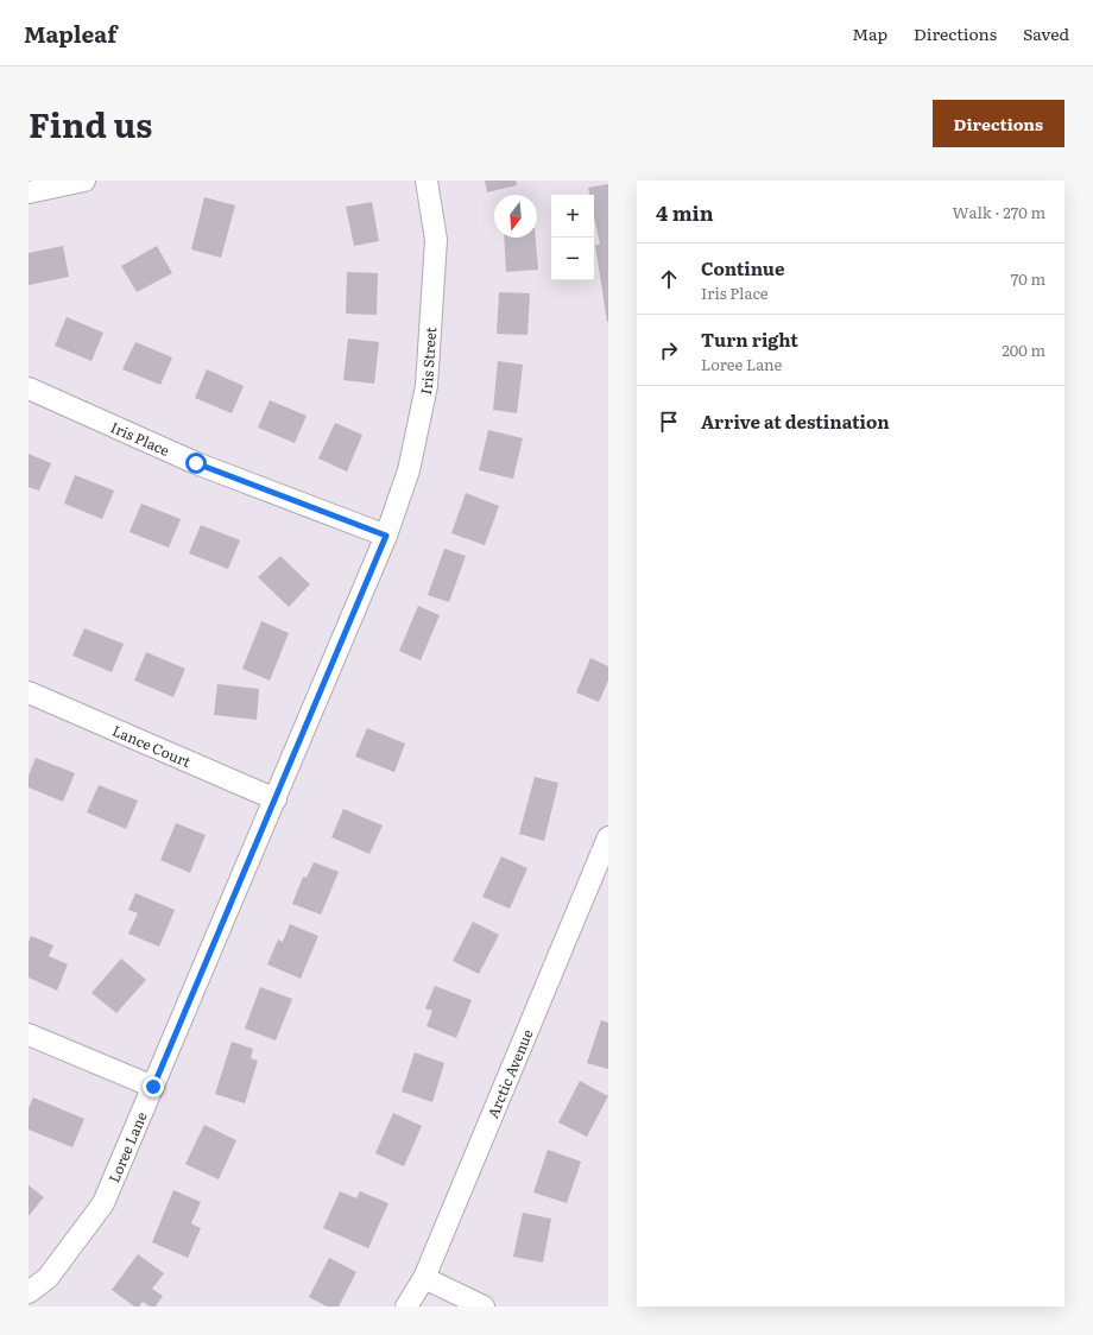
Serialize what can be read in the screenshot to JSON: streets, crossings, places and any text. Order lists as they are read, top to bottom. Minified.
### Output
{"streets":{"street":["Iris Street","Iris Place","Lance Court","Arctic Avenue","Loree Lane"]},"crossings":[["Iris Street","Iris Place"],["Iris Street","Loree Lane"],["Iris Place","Loree Lane"],["Lance Court","Loree Lane"]],"north":"bottom","page":{"header":"Mapleaf","nav":["Map","Directions","Saved"],"title":"Find us","buttons":"Directions","heading":["4 min","Walk · 270 m"],"map_buttons":["+","−"],"list":[["Continue","Iris Place","70 m"],["Turn right","Loree Lane","200 m"],"Arrive at destination"]}}
